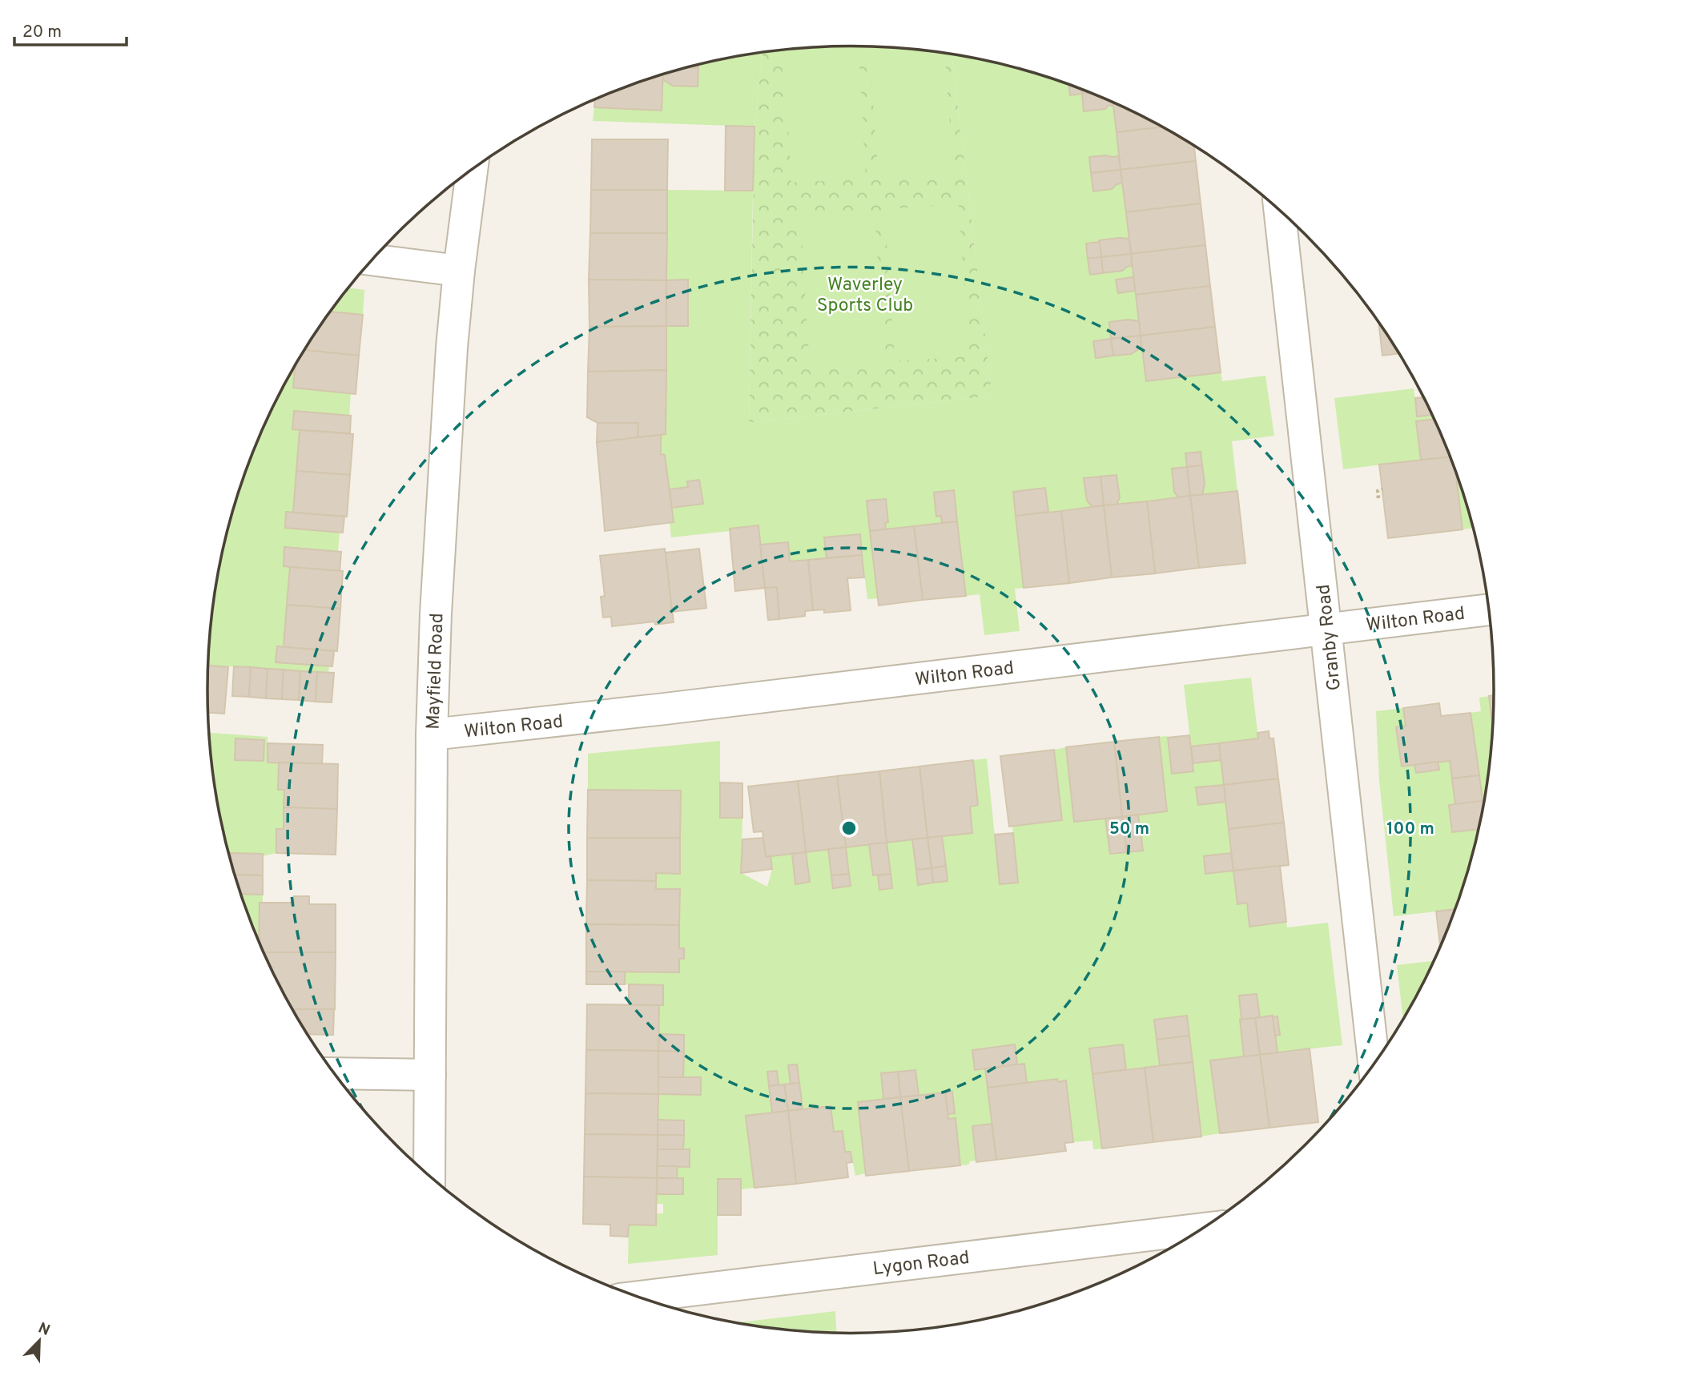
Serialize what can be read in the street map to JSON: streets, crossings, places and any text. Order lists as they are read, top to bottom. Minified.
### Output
{"streets":{"street":["Wilton Road","Granby Road","Mayfield Road","Lygon Road"]},"crossings":[["Wilton Road","Granby Road"],["Wilton Road","Mayfield Road"]],"parks":["Waverley Sports Club"],"scale_bar":"20 m","north":"top right","rings":["50 m","100 m"]}
